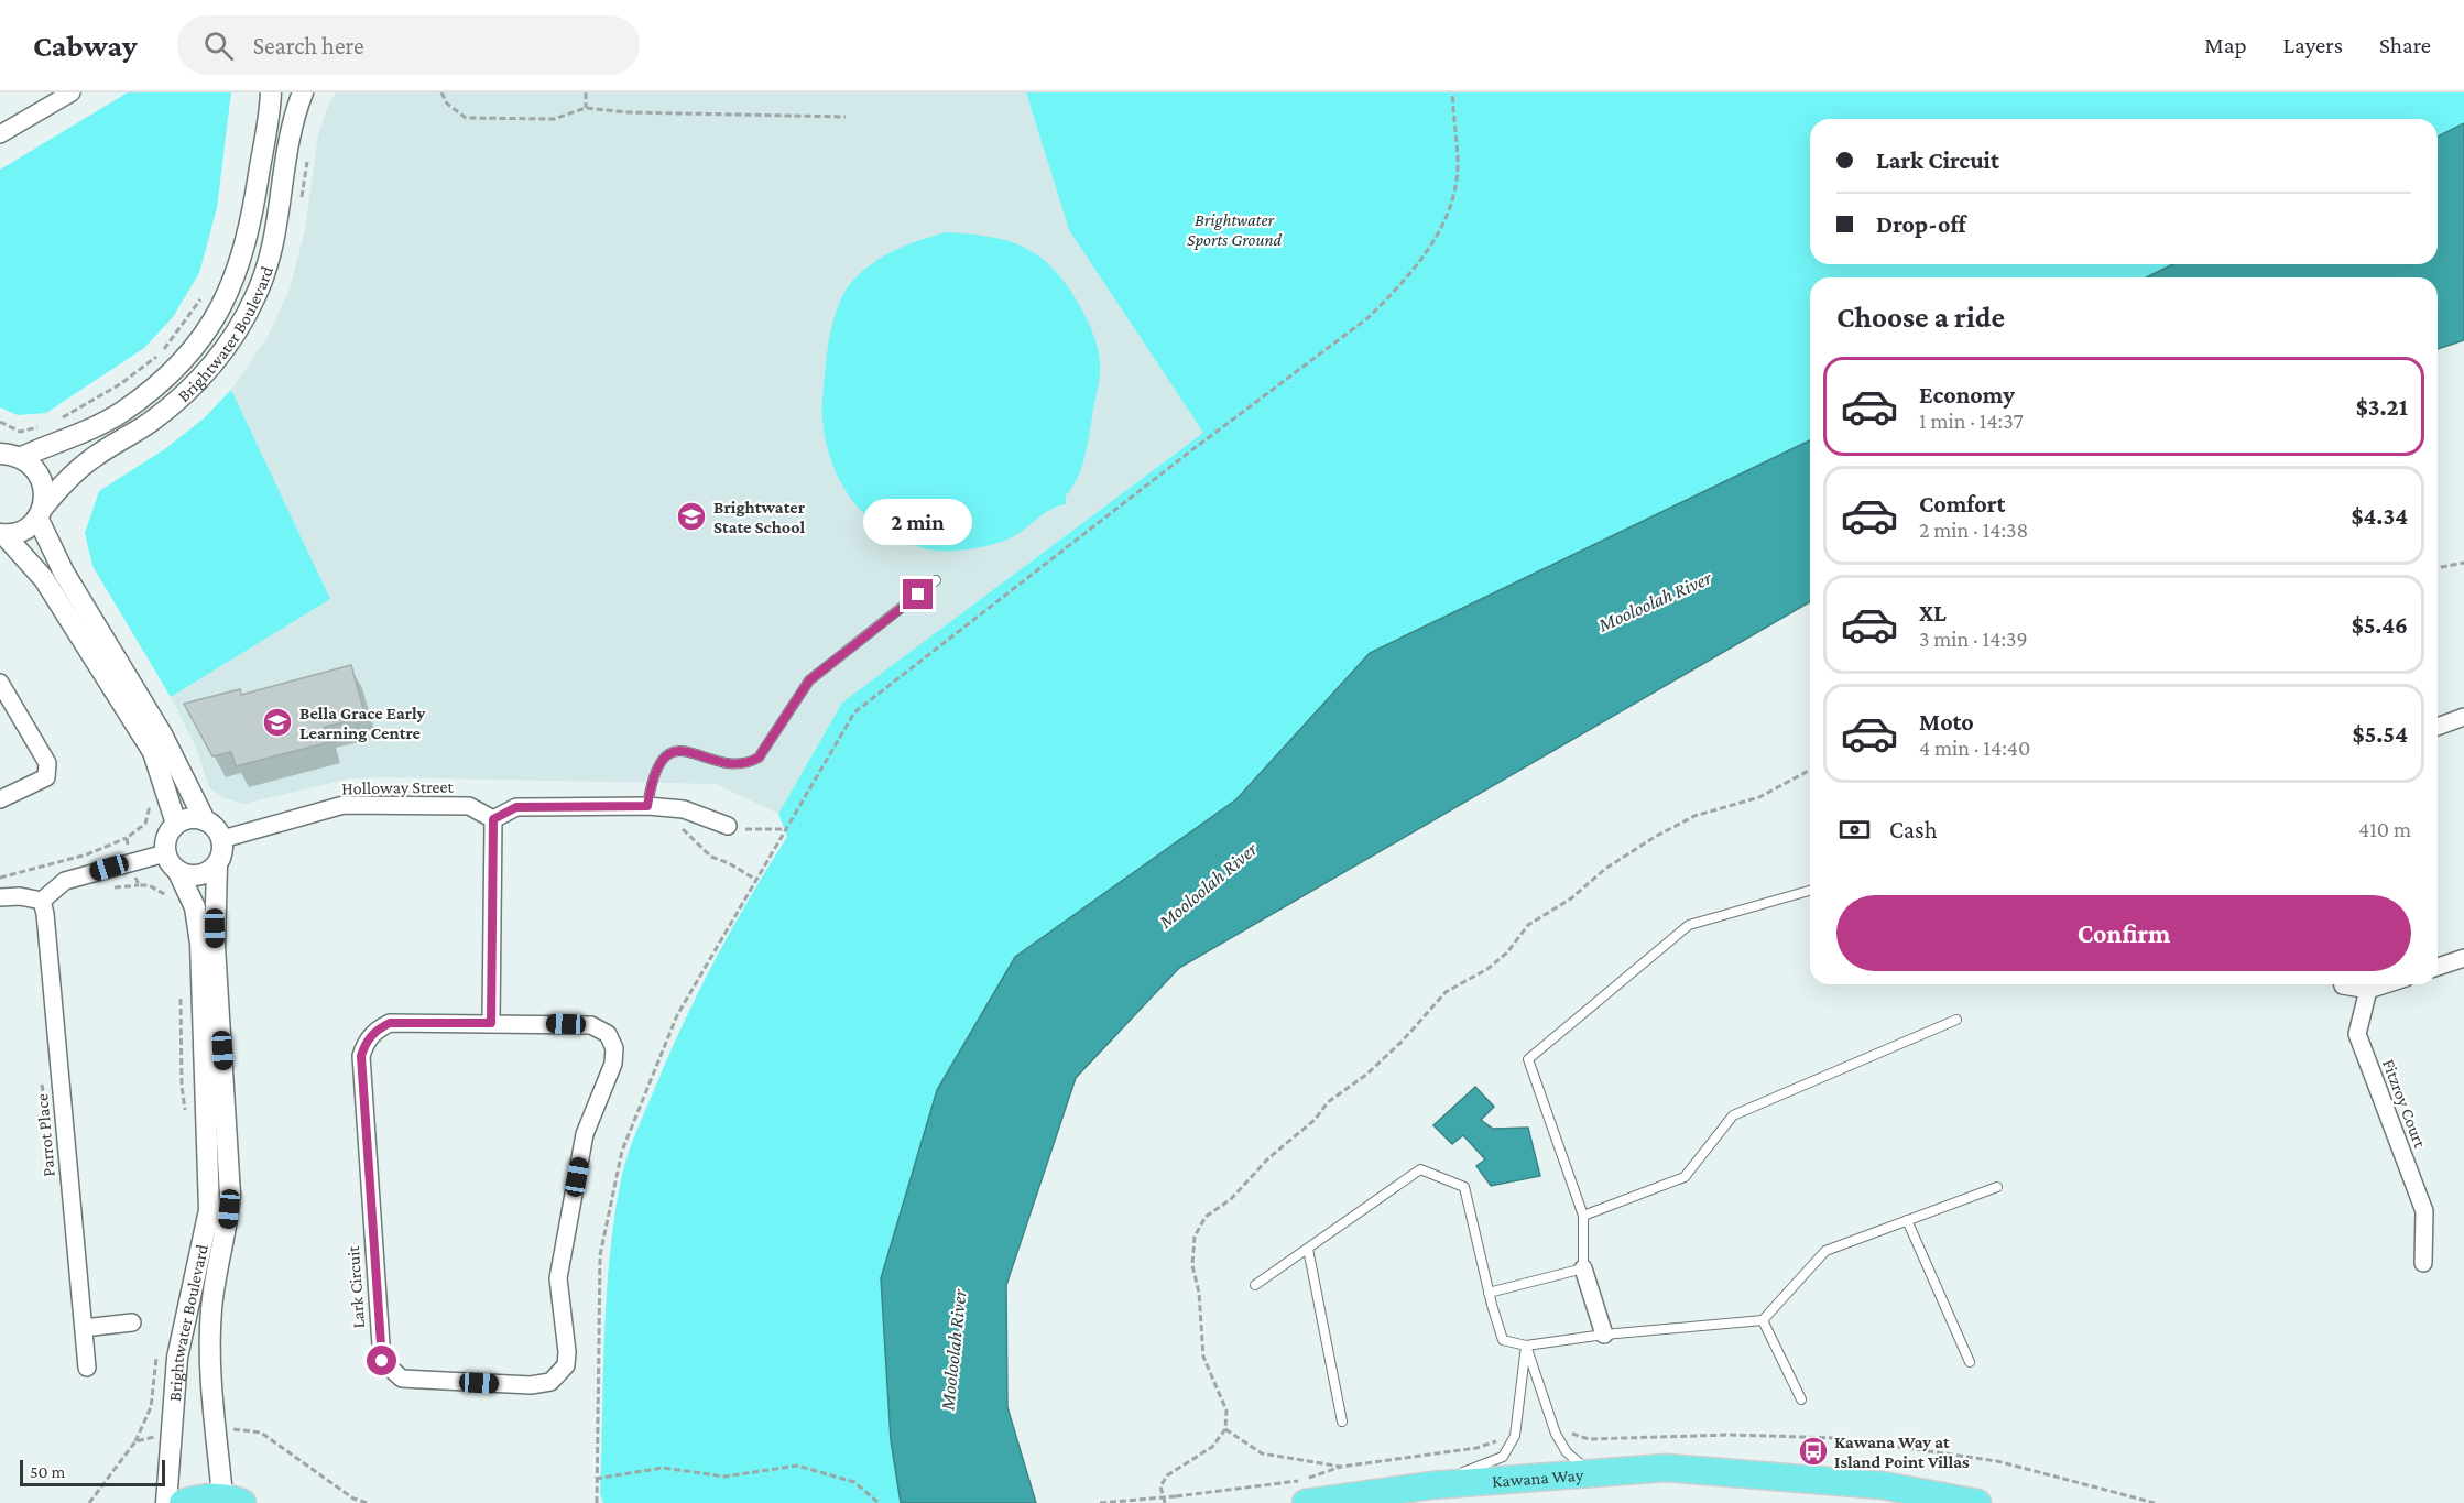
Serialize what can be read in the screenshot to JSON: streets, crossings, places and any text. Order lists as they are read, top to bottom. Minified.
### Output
{"streets":{"main road":["Kawana Way"],"street":["Brightwater Boulevard","Holloway Street","Fitzroy Court","Parrot Place","Lark Circuit"]},"crossings":[["Brightwater Boulevard","Holloway Street"]],"water":["Mooloolah River"],"parks":["Brightwater Sports Ground"],"places":{"school or university":["Brightwater State School","Bella Grace Early Learning Centre"],"bus stop":["Kawana Way at Island Point Villas"]},"scale_bar":"50 m","page":{"header":"Cabway","search":"Search here","nav":["Map","Layers","Share"],"banner":["Lark Circuit","Drop-off"],"heading":"Choose a ride","list":[{"name":"Economy","note":"1 min · 14:37","value":"$3.21"},{"name":"Comfort","note":"2 min · 14:38","value":"$4.34"},{"name":"XL","note":"3 min · 14:39","value":"$5.46"},{"name":"Moto","note":"4 min · 14:40","value":"$5.54"}],"bubble":"2 min","pay":["Cash","410 m"],"buttons":"Confirm","scale":"50 m"}}
